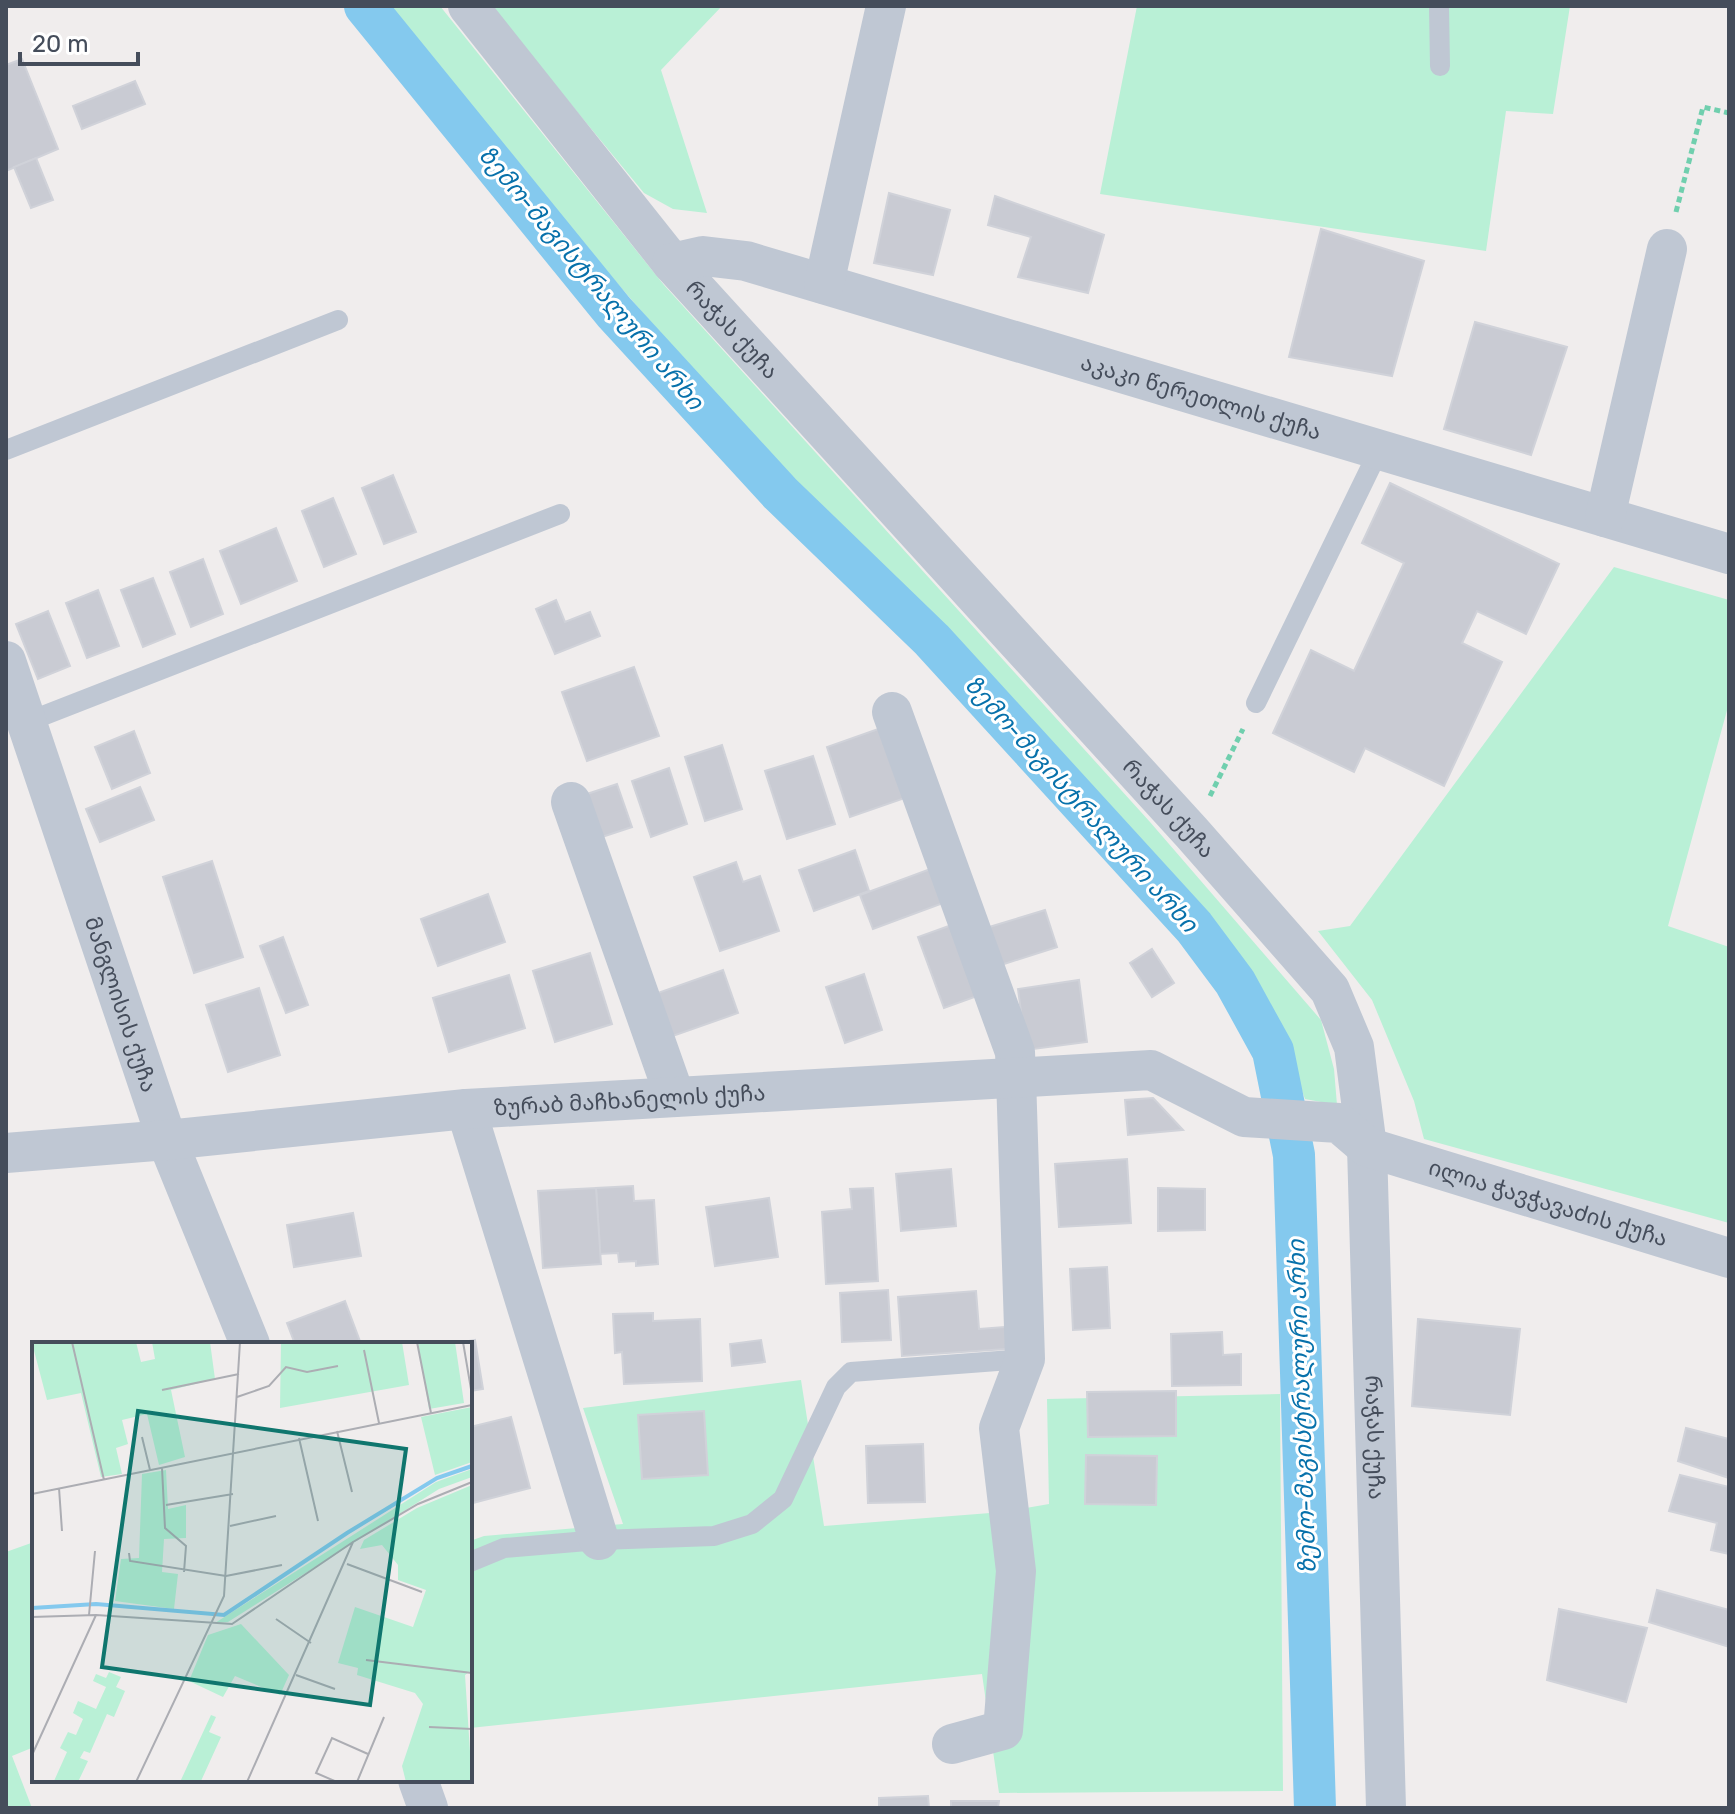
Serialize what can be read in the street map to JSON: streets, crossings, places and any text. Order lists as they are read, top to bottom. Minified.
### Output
{"streets":{"street":["რაჭას ქუჩა","აკაკი წერეთლის ქუჩა","მანგლისის ქუჩა","ზურაბ მაჩხანელის ქუჩა","ილია ჭავჭავაძის ქუჩა"]},"crossings":[["რაჭას ქუჩა","აკაკი წერეთლის ქუჩა"],["რაჭას ქუჩა","ილია ჭავჭავაძის ქუჩა"],["მანგლისის ქუჩა","ზურაბ მაჩხანელის ქუჩა"],["ზურაბ მაჩხანელის ქუჩა","ილია ჭავჭავაძის ქუჩა"]],"water":["ზემო-მაგისტრალური არხი"],"scale_bar":"20 m"}
